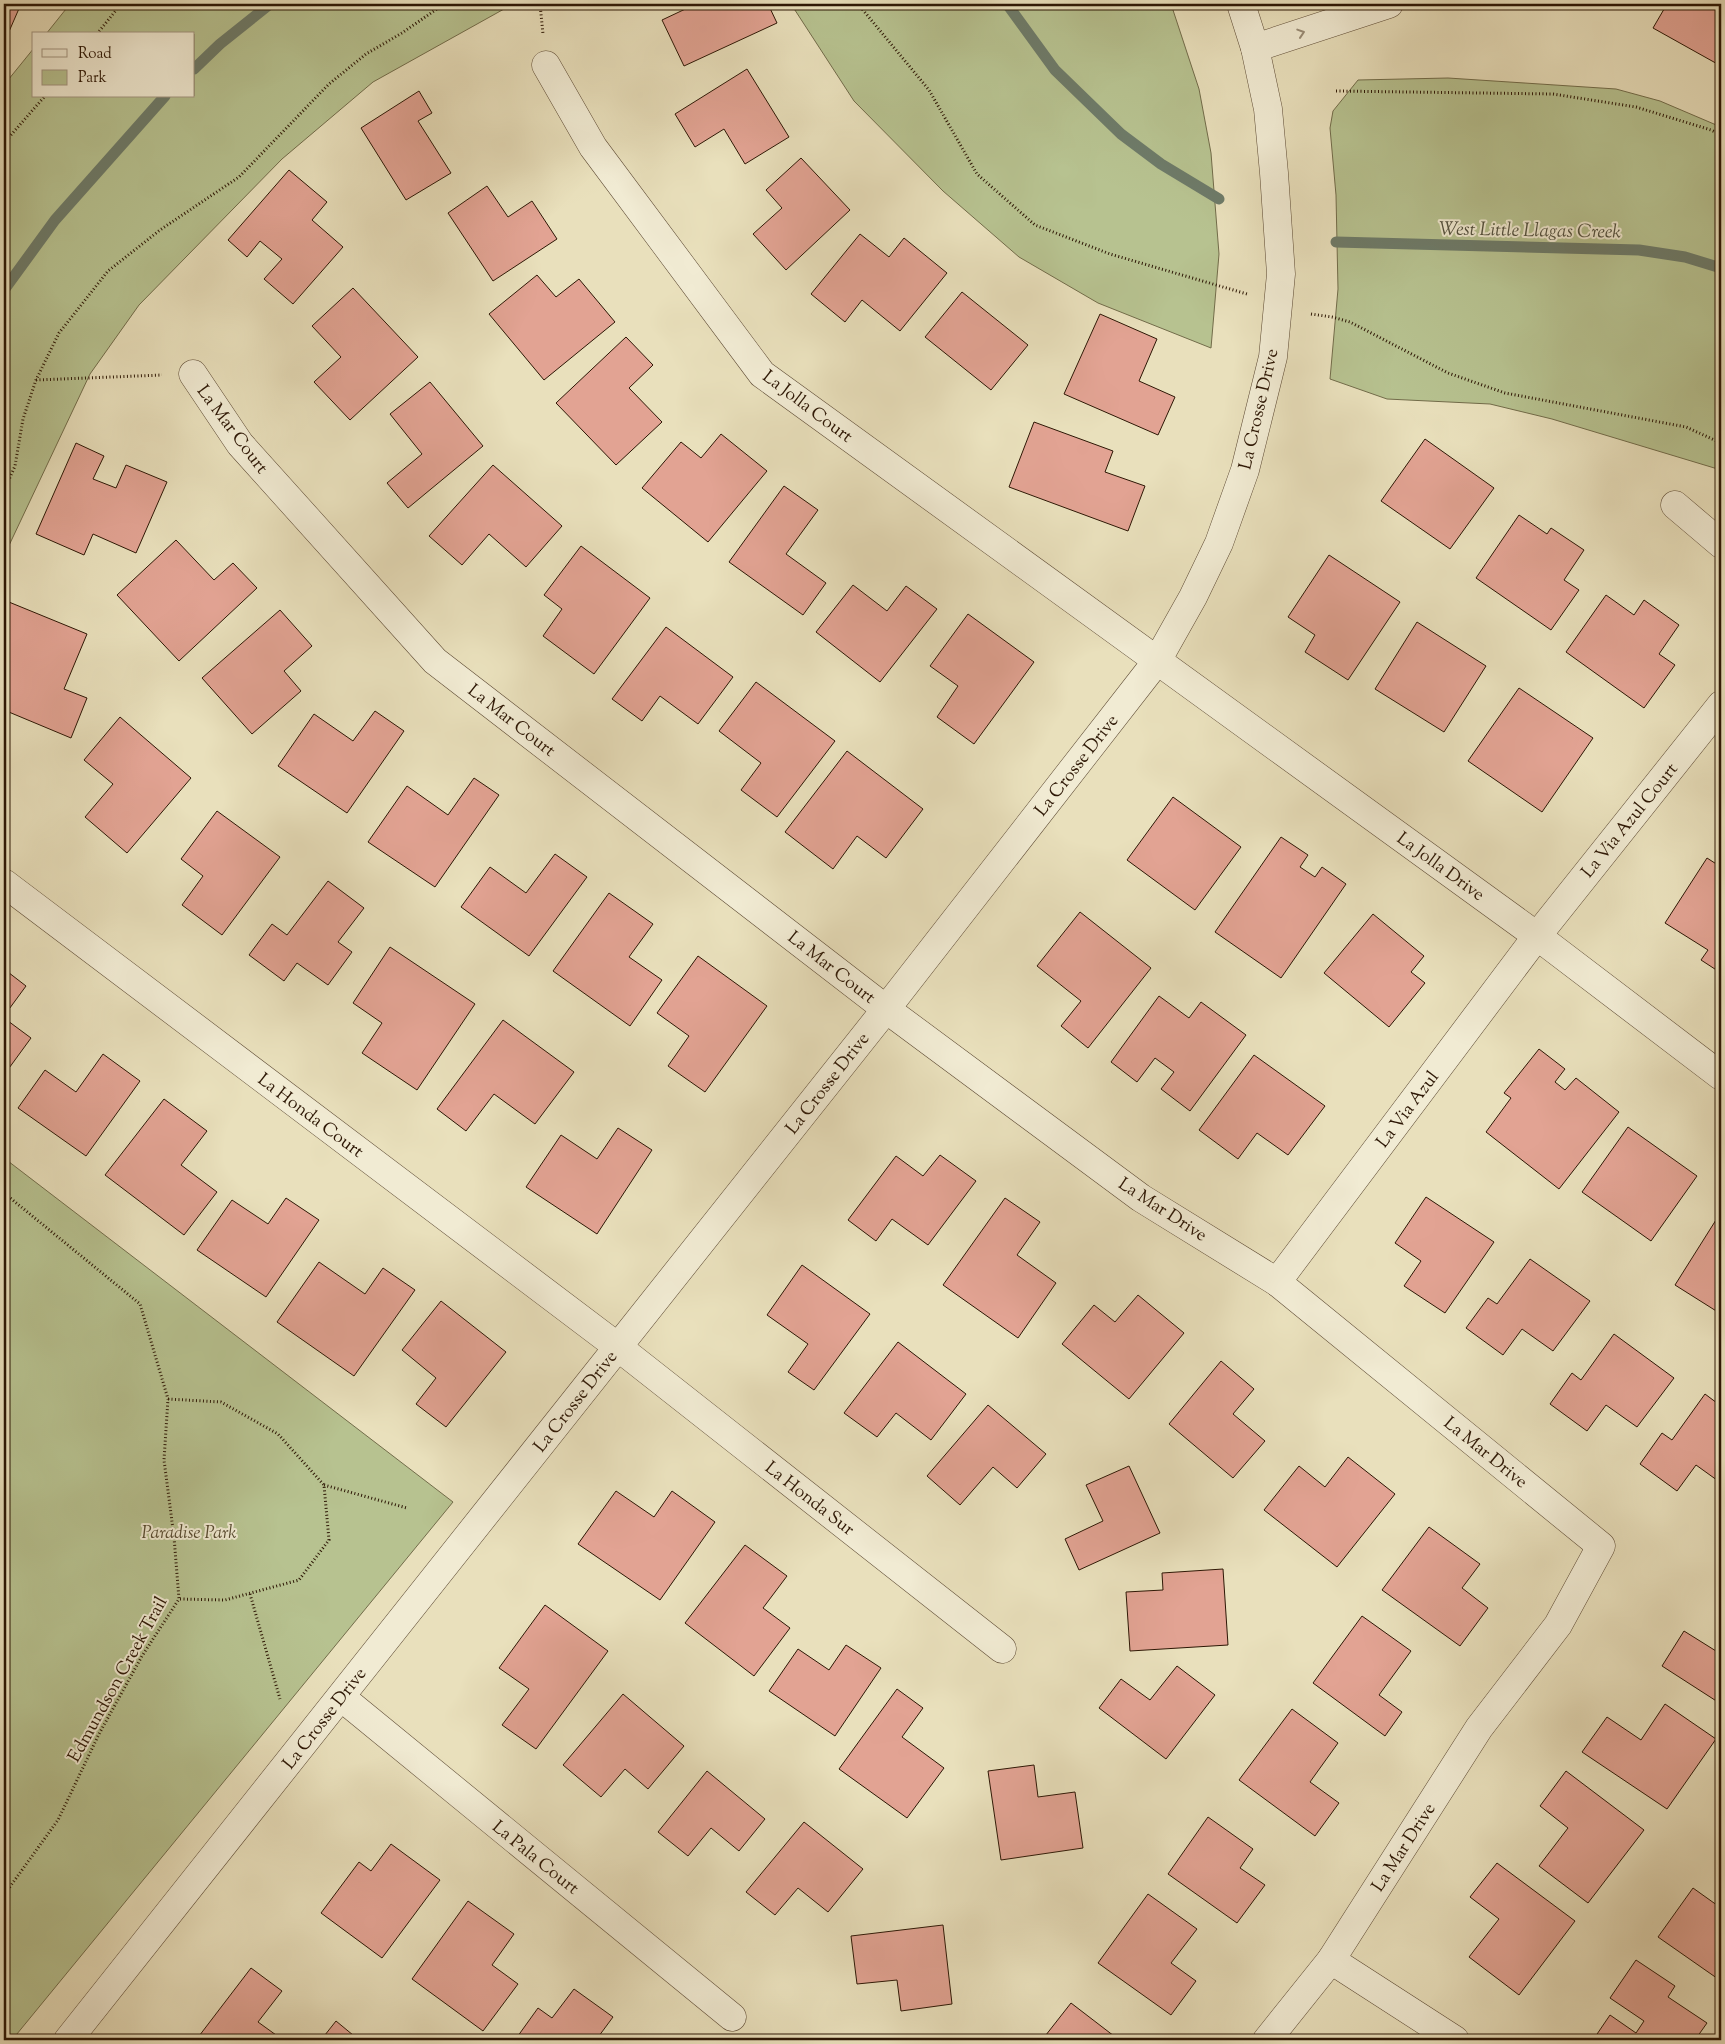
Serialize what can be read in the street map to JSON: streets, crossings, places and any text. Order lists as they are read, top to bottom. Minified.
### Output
{"streets":{"street":["La Jolla Court","La Crosse Drive","La Mar Court","La Via Azul Court","La Jolla Drive","La Via Azul","La Honda Court","La Mar Drive","La Honda Sur","La Pala Court"],"path":["Edmundson Creek Trail"]},"crossings":[["La Jolla Court","La Crosse Drive"],["La Jolla Court","La Jolla Drive"],["La Crosse Drive","La Mar Court"],["La Crosse Drive","La Jolla Drive"],["La Crosse Drive","La Honda Court"],["La Crosse Drive","La Mar Drive"],["La Crosse Drive","La Honda Sur"],["La Crosse Drive","La Pala Court"],["La Mar Court","La Mar Drive"],["La Via Azul Court","La Jolla Drive"],["La Via Azul Court","La Via Azul"],["La Jolla Drive","La Via Azul"],["La Via Azul","La Mar Drive"],["La Honda Court","La Honda Sur"]],"water":["West Little Llagas Creek"],"parks":["Paradise Park"],"legend":["Road","Park"]}
